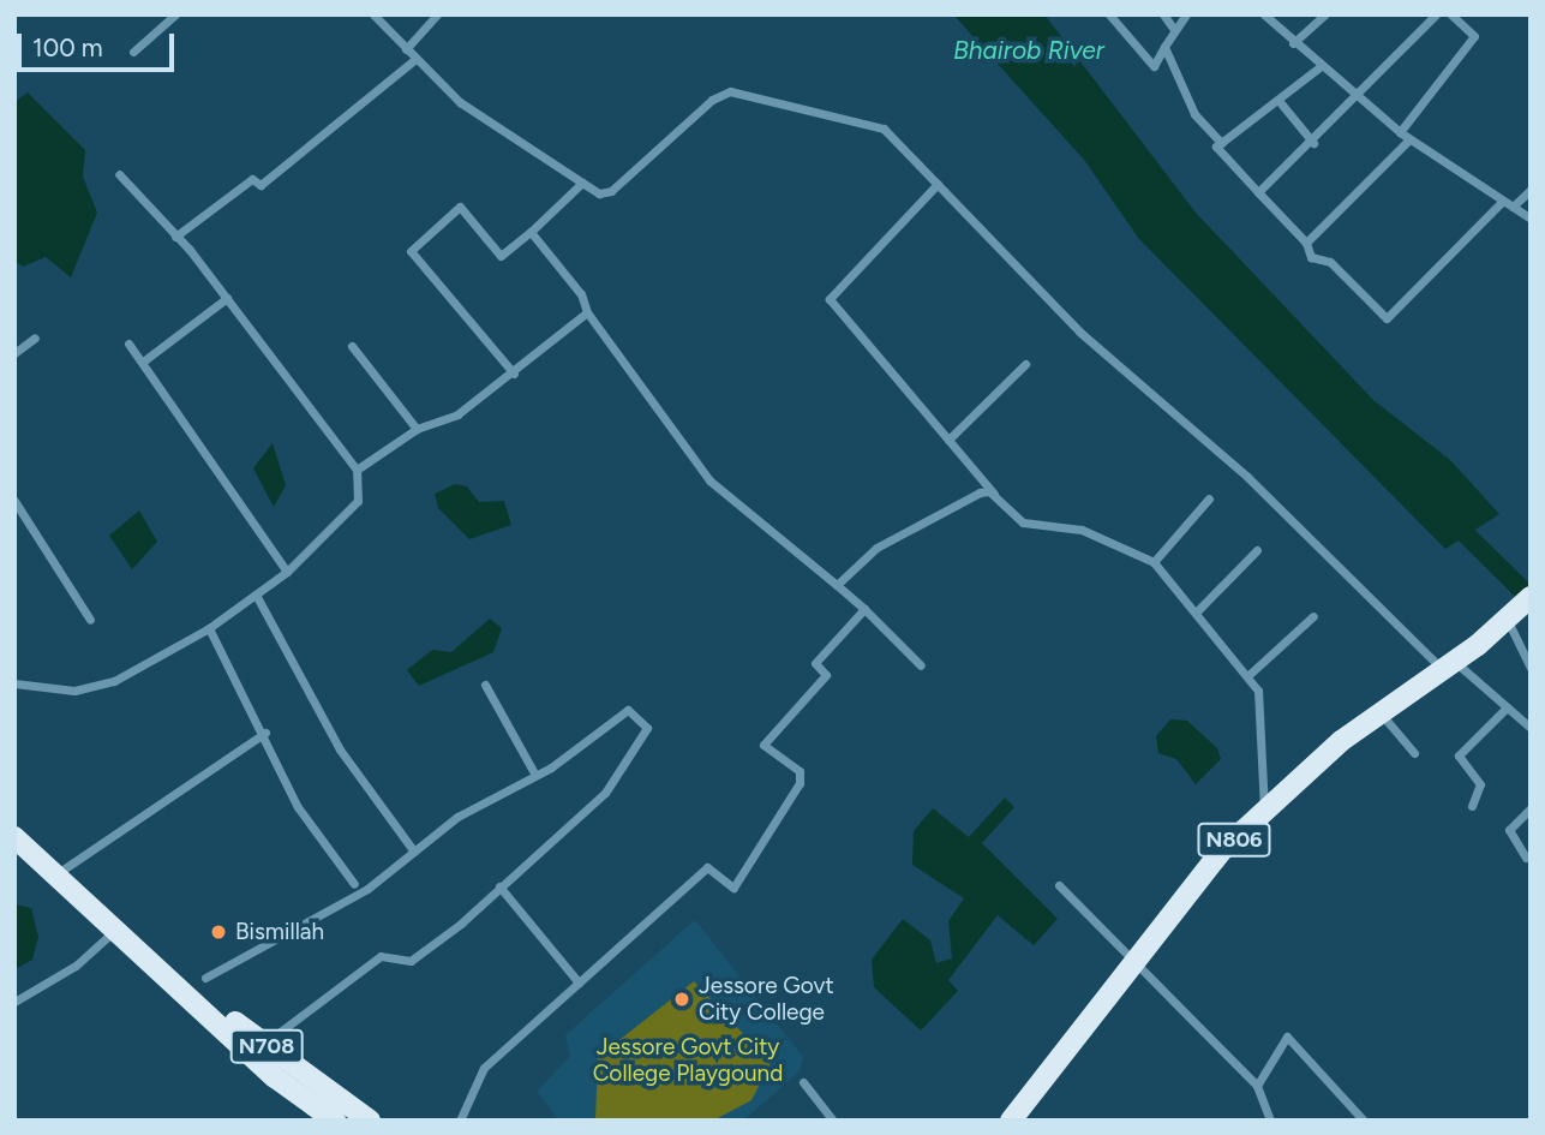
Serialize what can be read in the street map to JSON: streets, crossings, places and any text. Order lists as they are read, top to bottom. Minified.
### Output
{"streets":{"highway":["N806","N708"]},"water":["Bhairob River"],"parks":["Jessore Govt City College Playgound"],"places":["Bismillah","Jessore Govt City College"],"scale_bar":"100 m"}
